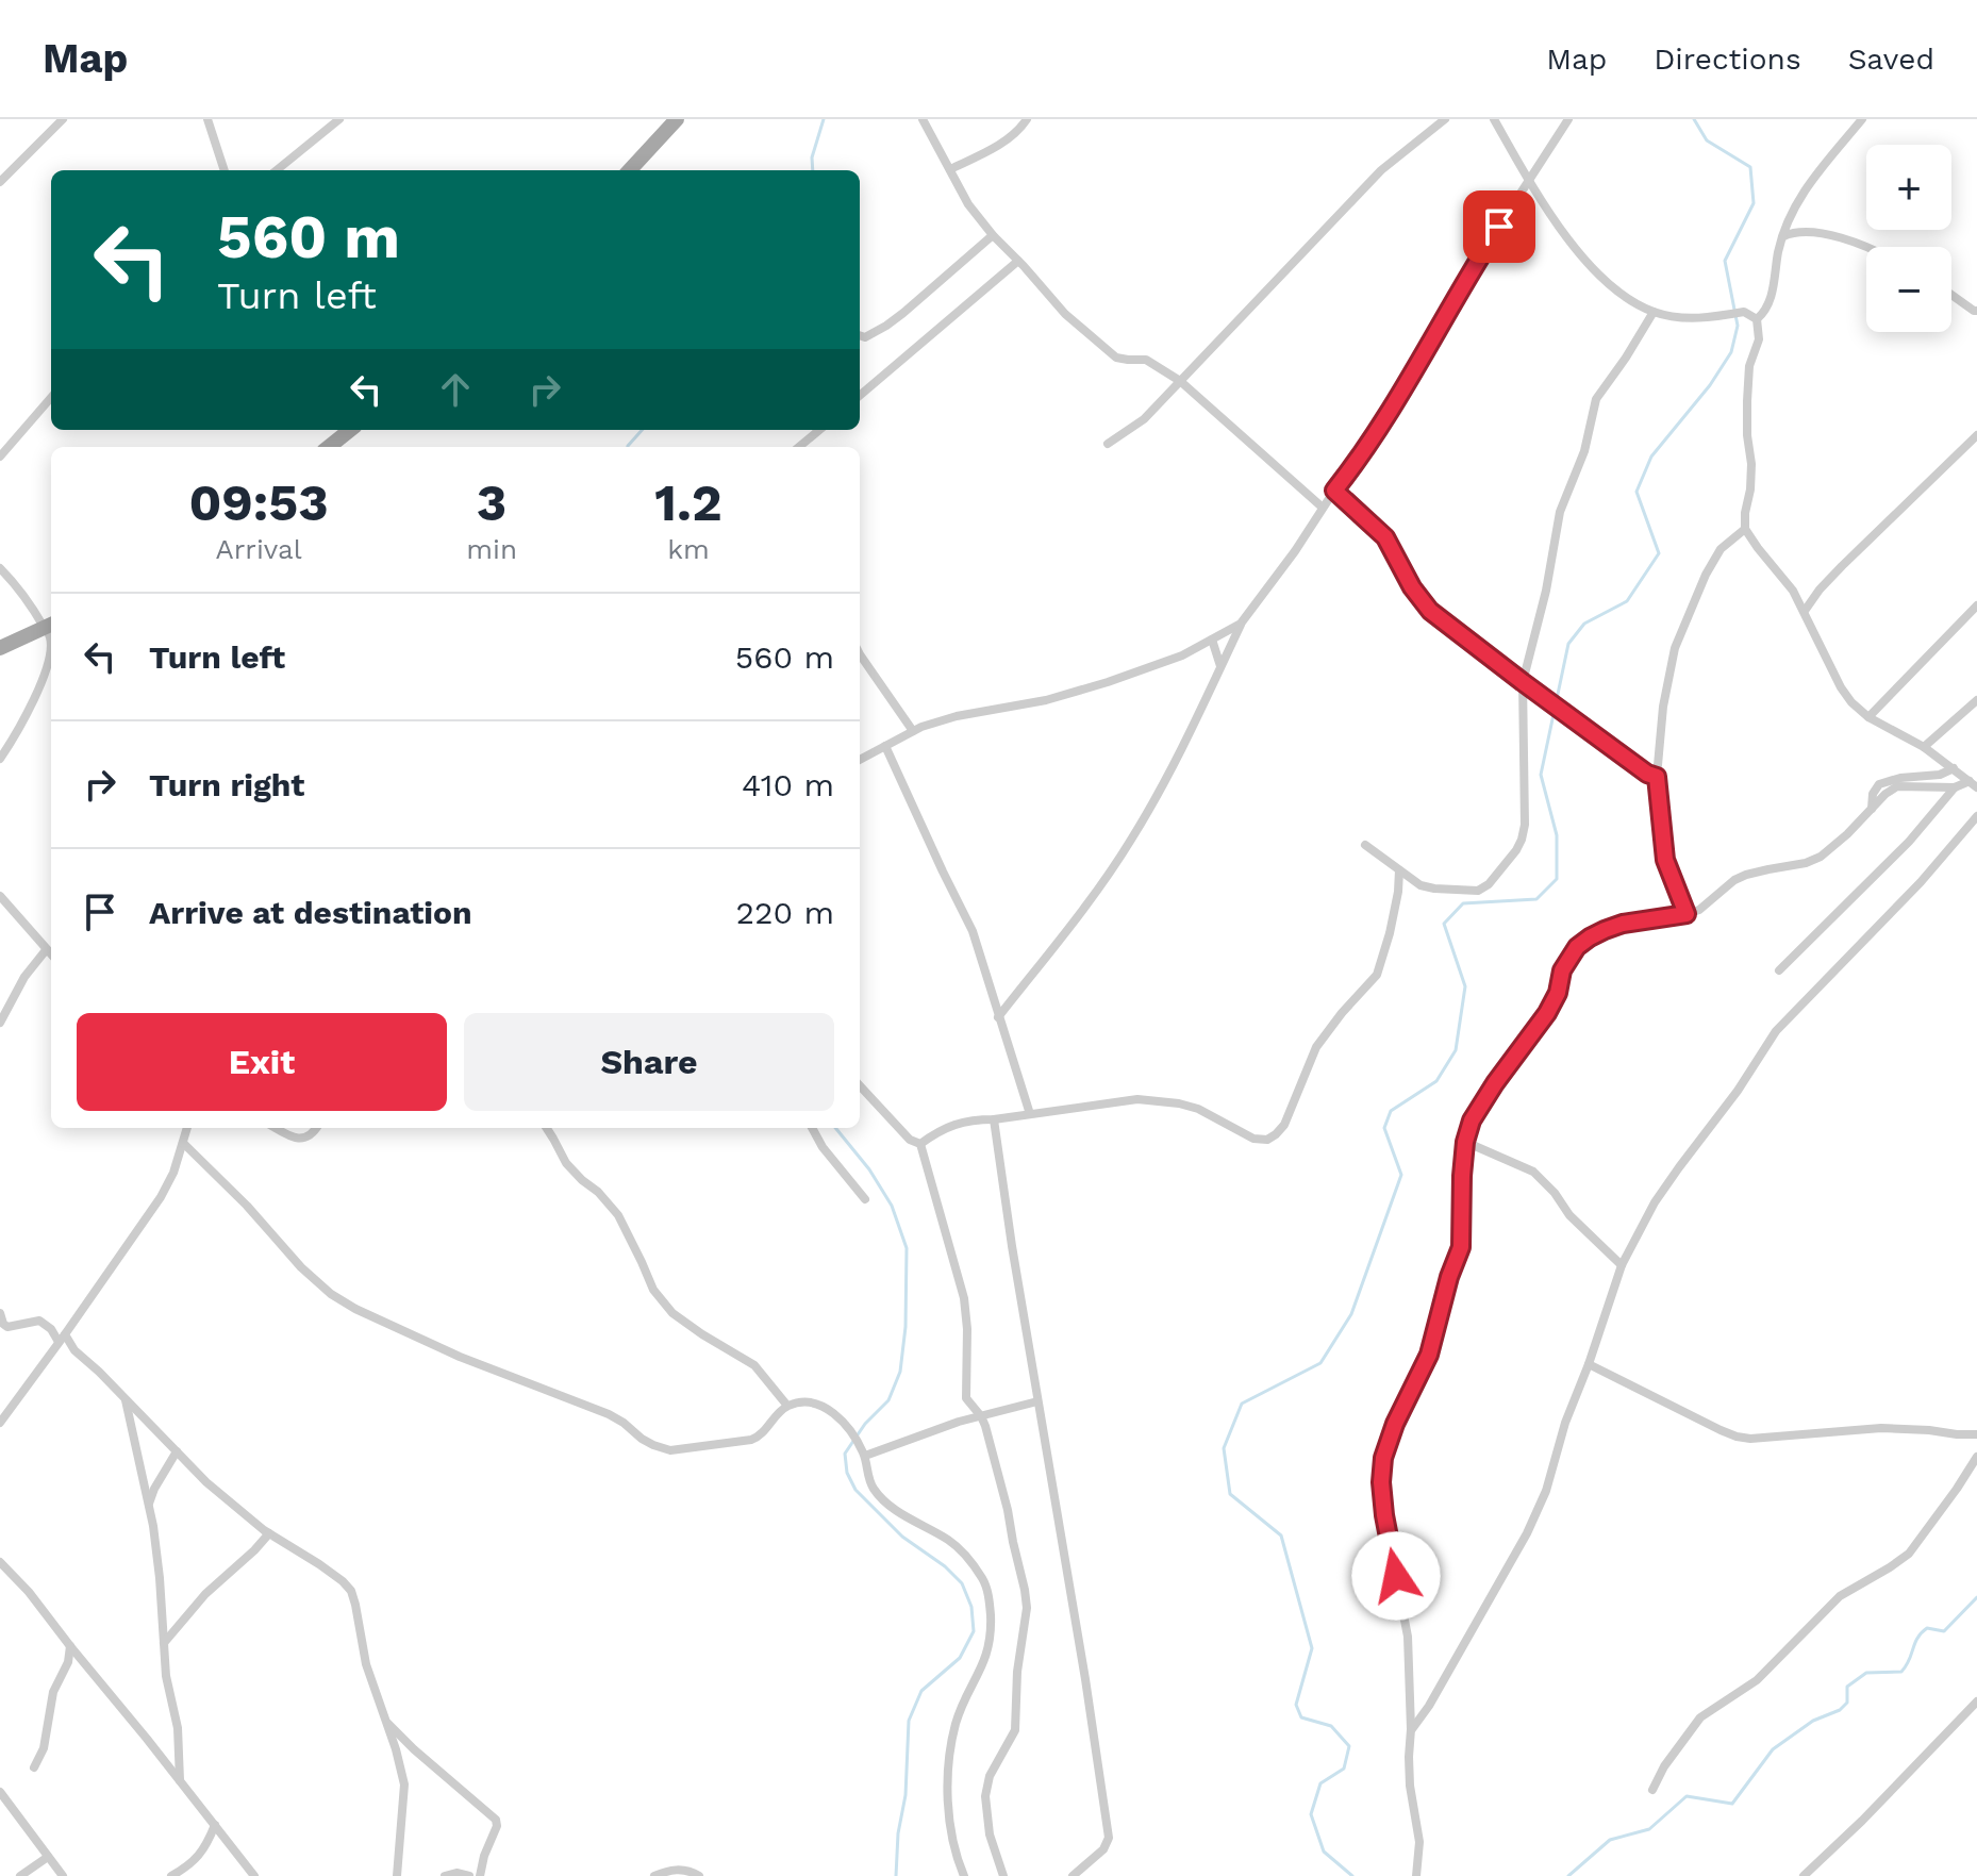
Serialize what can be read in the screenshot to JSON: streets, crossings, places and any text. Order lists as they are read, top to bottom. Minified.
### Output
{"page":{"header":"Map","nav":["Map","Directions","Saved"],"map_buttons":["+","−"],"turn":["560 m","Turn left"],"eta":["09:53","Arrival","3","min","1.2","km"],"list":[{"name":"Turn left","value":"560 m"},{"name":"Turn right","value":"410 m"},{"name":"Arrive at destination","value":"220 m"}],"buttons":["Exit","Share"]}}
